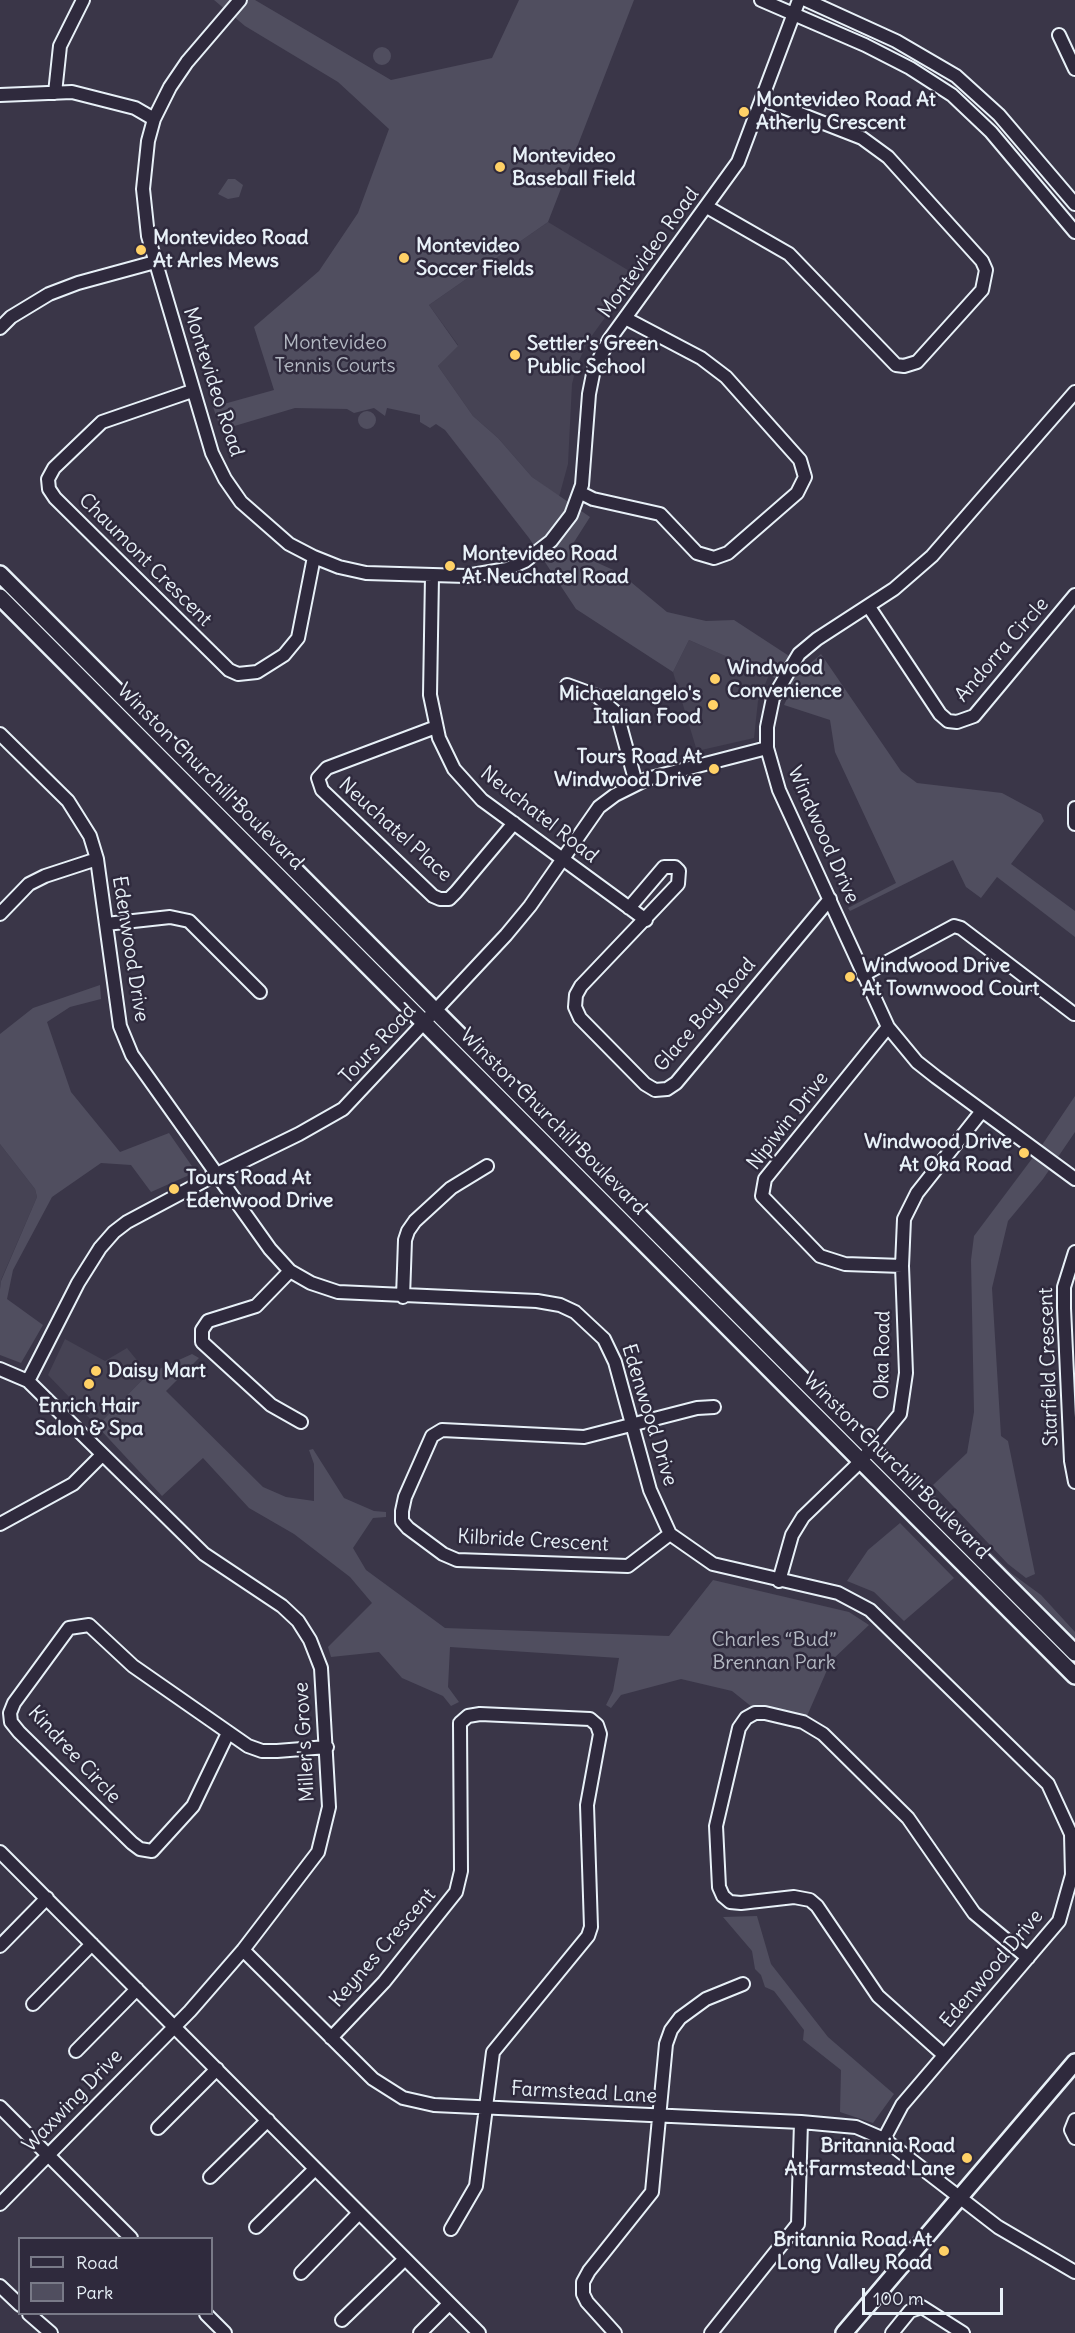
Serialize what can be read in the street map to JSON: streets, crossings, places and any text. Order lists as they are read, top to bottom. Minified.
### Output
{"streets":{"main road":["Winston Churchill Boulevard"],"street":["Montevideo Road","Chaumont Crescent","Andorra Circle","Neuchatel Road","Neuchatel Place","Windwood Drive","Edenwood Drive","Glace Bay Road","Tours Road","Nipiwin Drive","Oka Road","Starfield Crescent","Kilbride Crescent","Miller's Grove","Kindree Circle","Keynes Crescent","Farmstead Lane","Waxwing Drive"]},"crossings":[["Montevideo Road","Chaumont Crescent"],["Montevideo Road","Neuchatel Road"],["Andorra Circle","Windwood Drive"],["Winston Churchill Boulevard","Tours Road"],["Winston Churchill Boulevard","Oka Road"],["Neuchatel Road","Neuchatel Place"],["Neuchatel Road","Glace Bay Road"],["Neuchatel Road","Tours Road"],["Windwood Drive","Glace Bay Road"],["Windwood Drive","Tours Road"],["Windwood Drive","Nipiwin Drive"],["Windwood Drive","Oka Road"],["Edenwood Drive","Tours Road"],["Edenwood Drive","Oka Road"],["Edenwood Drive","Kilbride Crescent"],["Edenwood Drive","Farmstead Lane"],["Tours Road","Miller's Grove"],["Nipiwin Drive","Oka Road"],["Miller's Grove","Kindree Circle"],["Miller's Grove","Farmstead Lane"],["Miller's Grove","Waxwing Drive"],["Keynes Crescent","Farmstead Lane"]],"parks":["Montevideo Tennis Courts","Charles “Bud” Brennan Park"],"places":["Montevideo Road At Atherly Crescent","Montevideo Baseball Field","Montevideo Road At Arles Mews","Montevideo Soccer Fields","Settler's Green Public School","Montevideo Road At Neuchatel Road","Windwood Convenience","Michaelangelo's Italian Food","Tours Road At Windwood Drive","Windwood Drive At Townwood Court","Windwood Drive At Oka Road","Tours Road At Edenwood Drive","Daisy Mart","Enrich Hair Salon & Spa","Britannia Road At Farmstead Lane","Britannia Road At Long Valley Road"],"legend":["Road","Park"],"scale_bar":"100 m"}
